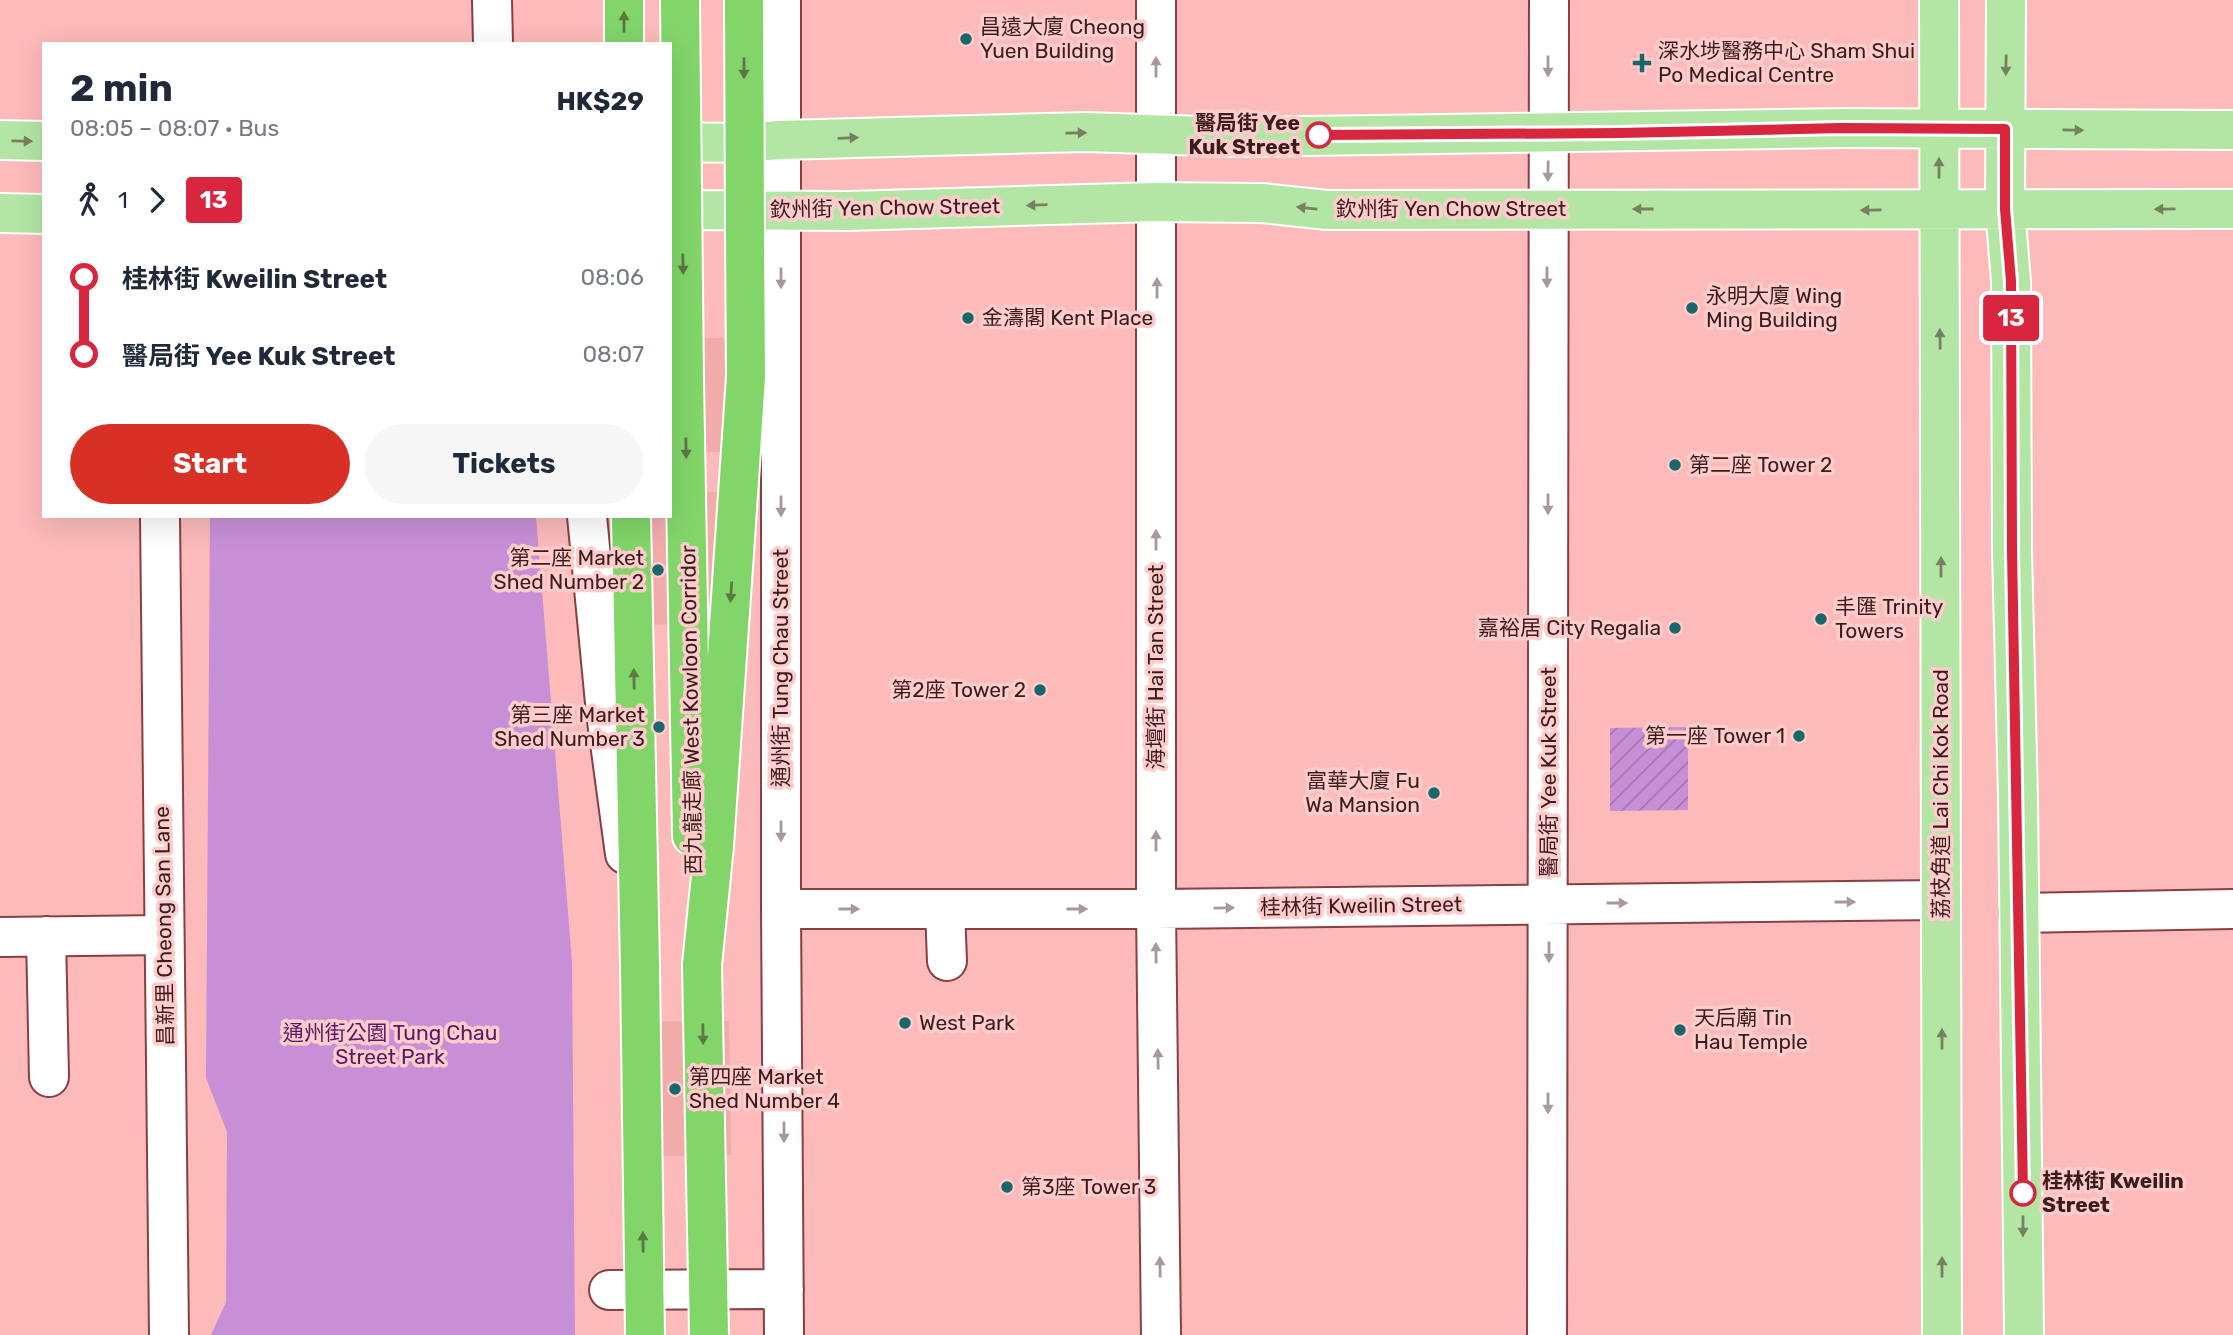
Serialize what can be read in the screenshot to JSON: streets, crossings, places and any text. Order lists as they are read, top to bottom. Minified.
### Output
{"streets":{"highway":["西九龍走廊 West Kowloon Corridor"],"main road":["欽州街 Yen Chow Street","荔枝角道 Lai Chi Kok Road"],"street":["海壇街 Hai Tan Street","通州街 Tung Chau Street","醫局街 Yee Kuk Street","桂林街 Kweilin Street","昌新里 Cheong San Lane"]},"crossings":[["欽州街 Yen Chow Street","海壇街 Hai Tan Street"],["欽州街 Yen Chow Street","通州街 Tung Chau Street"],["欽州街 Yen Chow Street","醫局街 Yee Kuk Street"],["欽州街 Yen Chow Street","荔枝角道 Lai Chi Kok Road"],["海壇街 Hai Tan Street","桂林街 Kweilin Street"],["通州街 Tung Chau Street","桂林街 Kweilin Street"],["醫局街 Yee Kuk Street","桂林街 Kweilin Street"],["荔枝角道 Lai Chi Kok Road","桂林街 Kweilin Street"]],"one_way":["海壇街 Hai Tan Street","醫局街 Yee Kuk Street","桂林街 Kweilin Street"],"parks":["通州街公園 Tung Chau Street Park"],"places":{"other":["昌遠大廈 Cheong Yuen Building","醫局街 Yee Kuk Street","永明大廈 Wing Ming Building","金濤閣 Kent Place","第二座 Tower 2","第二座 Market Shed Number 2","丰匯 Trinity Towers","嘉裕居 City Regalia","第2座 Tower 2","第三座 Market Shed Number 3","第一座 Tower 1","富華大廈 Fu Wa Mansion","West Park","天后廟 Tin Hau Temple","第四座 Market Shed Number 4","第3座 Tower 3","桂林街 Kweilin Street"],"health":["深水埗醫務中心 Sham Shui Po Medical Centre"]},"lines":["bus line 13"],"page":{"on_map":"13","heading":["2 min","08:05 – 08:07 · Bus","HK$29"],"legs":["1","13"],"list":[{"name":"桂林街 Kweilin Street","value":"08:06"},{"name":"醫局街 Yee Kuk Street","value":"08:07"}],"buttons":["Start","Tickets"]}}
